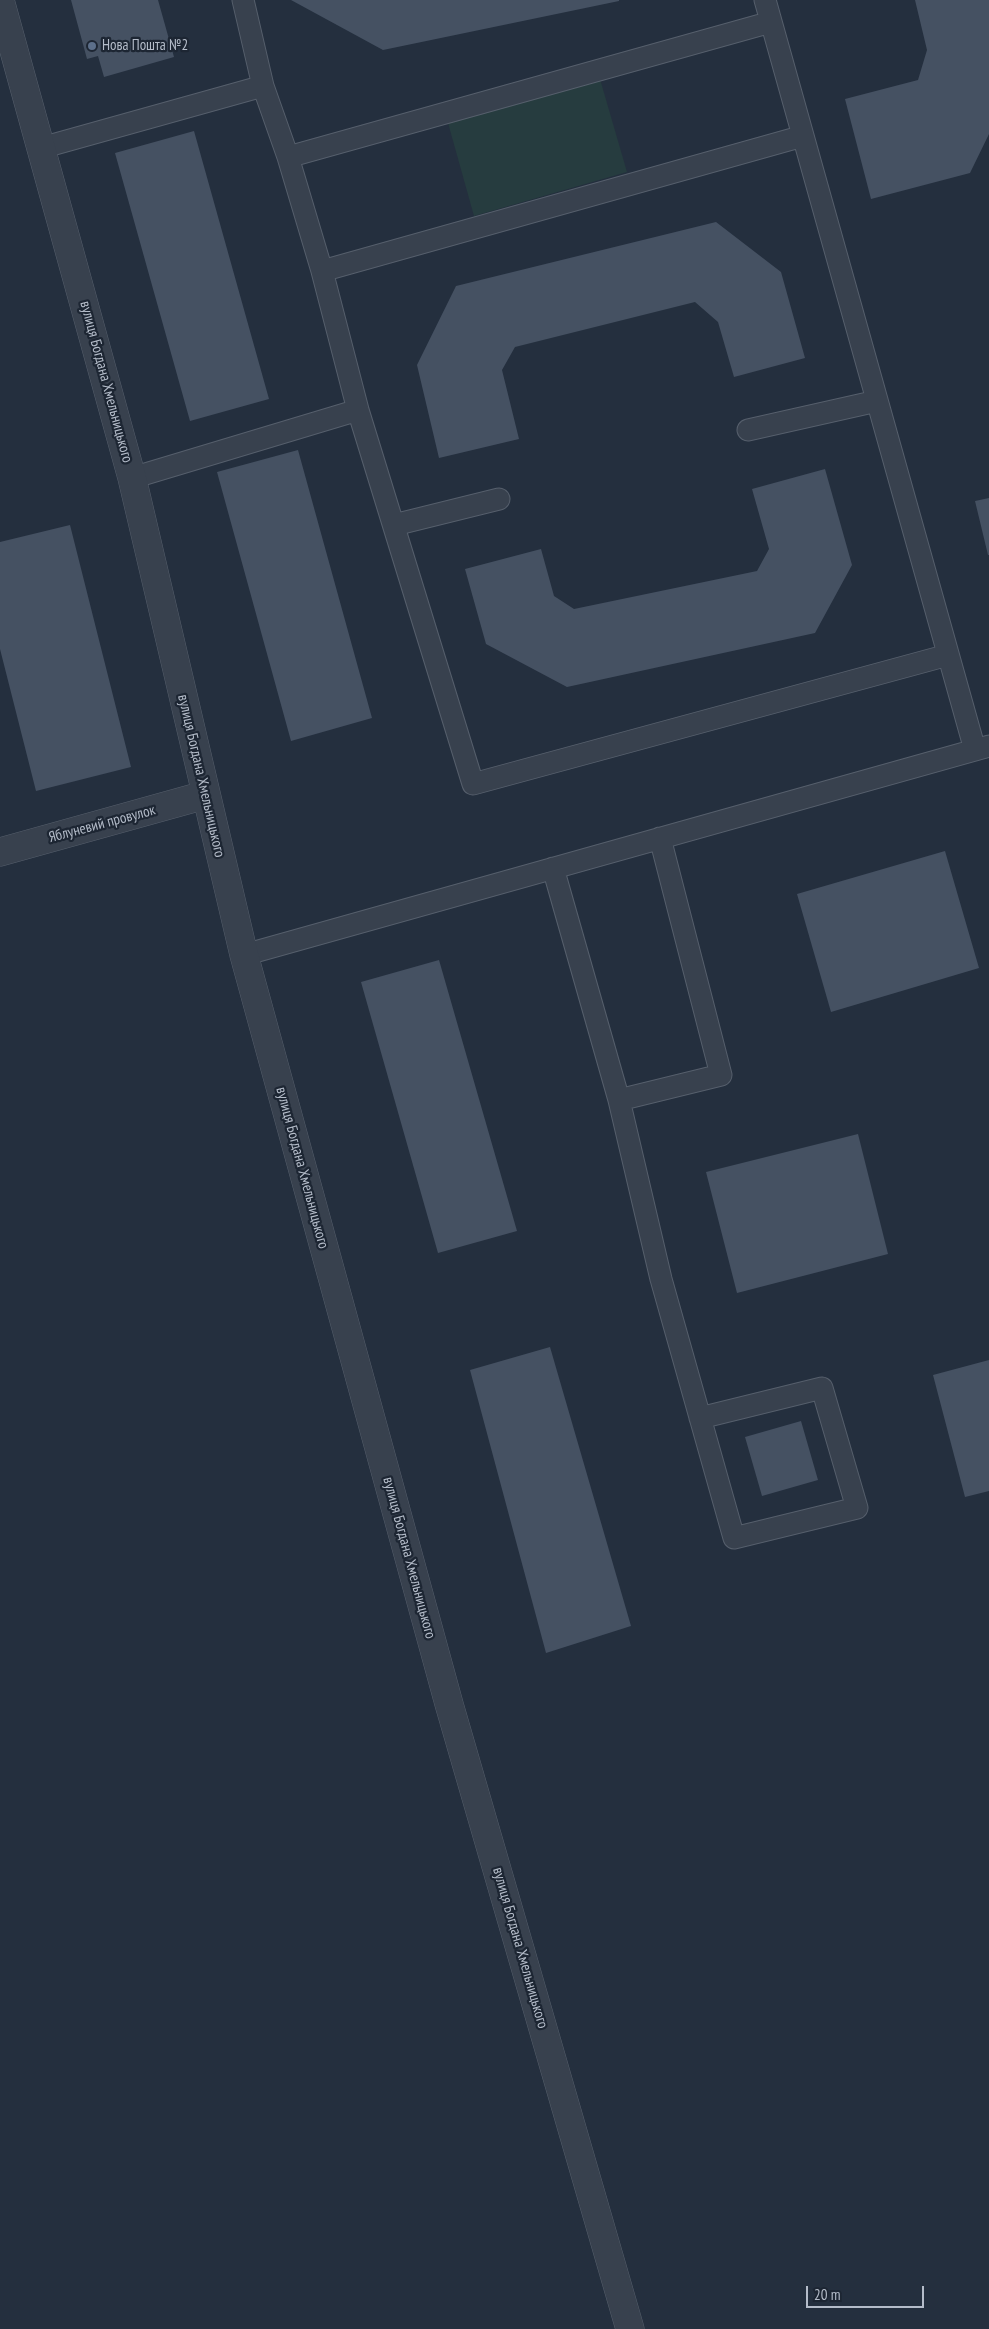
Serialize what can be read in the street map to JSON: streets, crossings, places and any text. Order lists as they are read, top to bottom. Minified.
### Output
{"streets":{"street":["вулиця Богдана Хмельницького","Яблуневий провулок"]},"crossings":[["вулиця Богдана Хмельницького","Яблуневий провулок"]],"places":["Нова Пошта №2"],"scale_bar":"20 m"}
